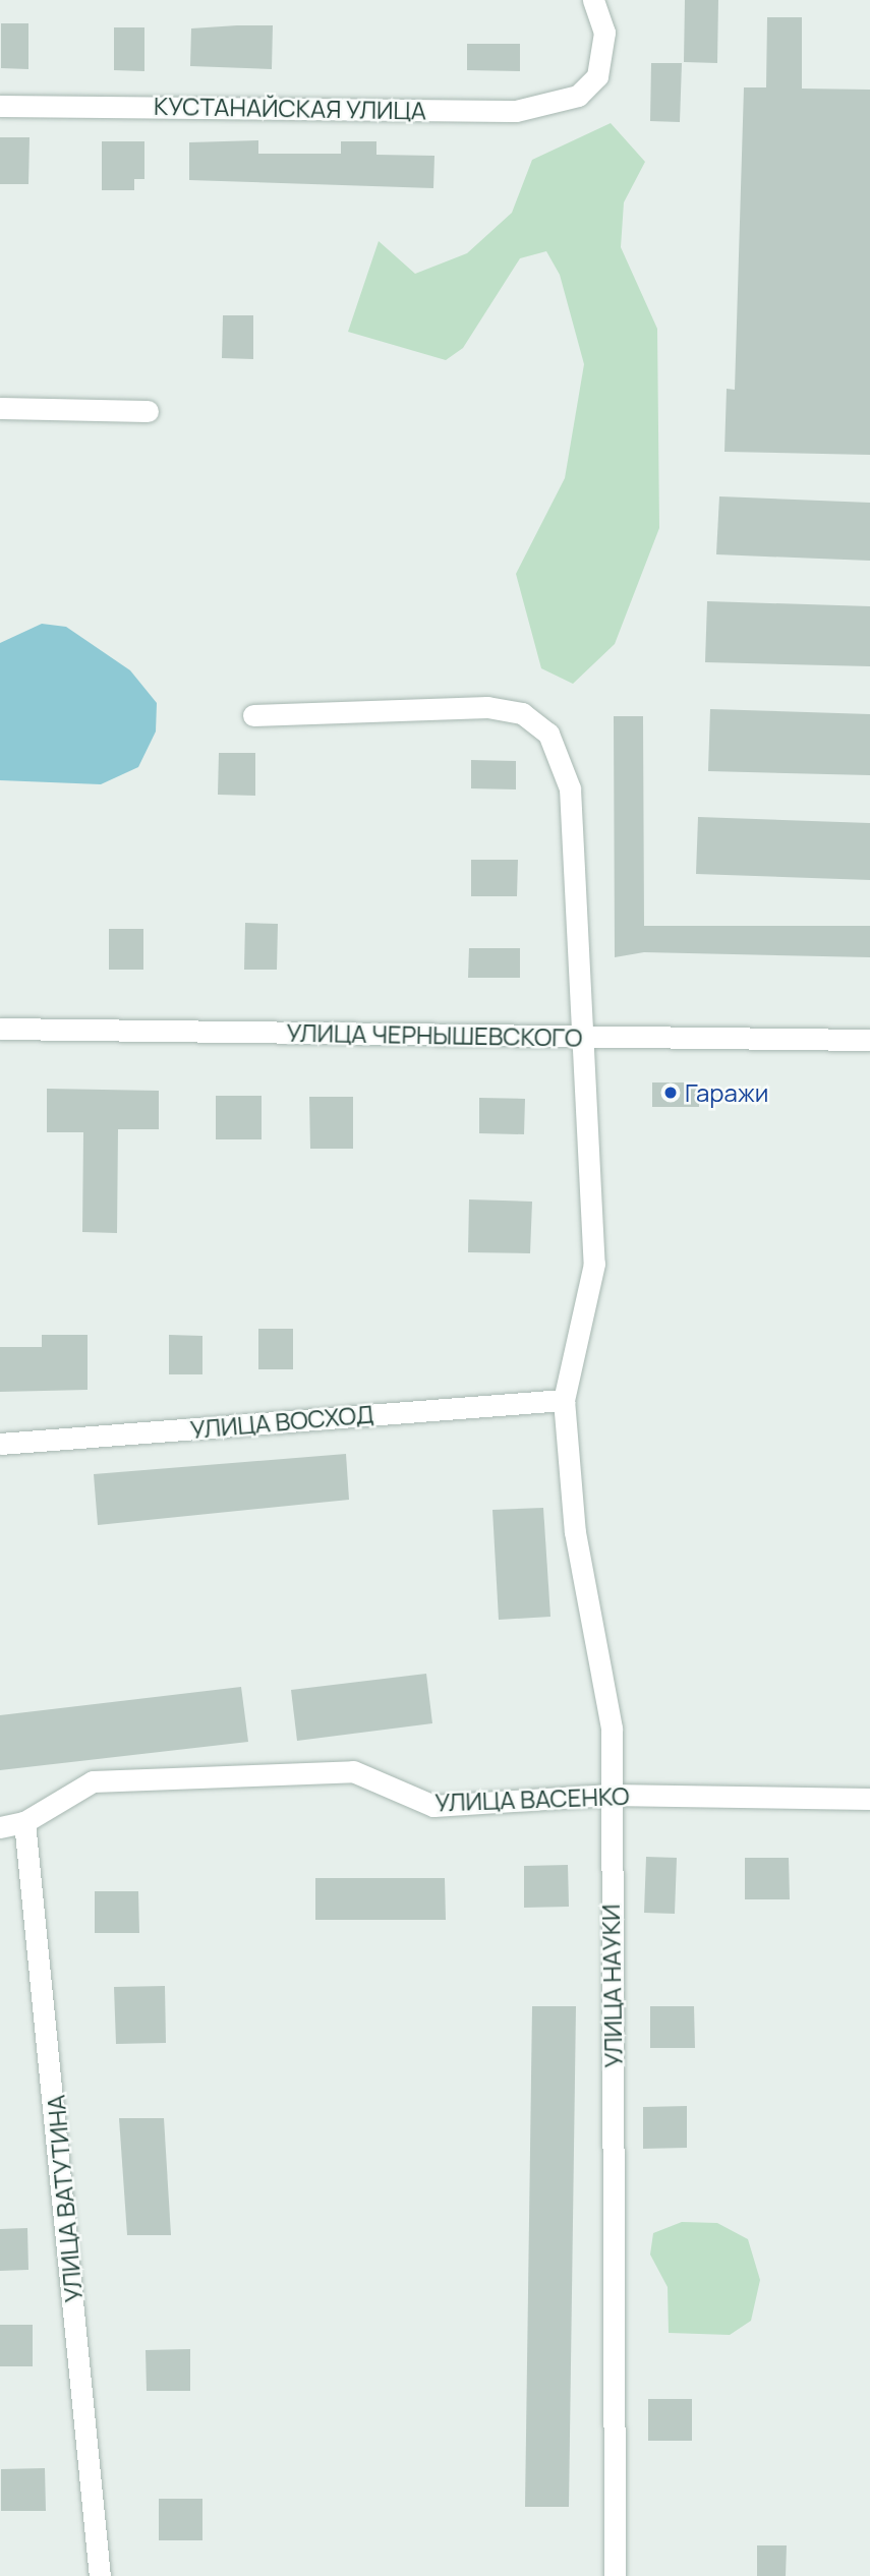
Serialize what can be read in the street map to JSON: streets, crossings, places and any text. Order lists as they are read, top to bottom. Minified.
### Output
{"streets":{"street":["КУСТАНАЙСКАЯ УЛИЦА","УЛИЦА ЧЕРНЫШЕВСКОГО","УЛИЦА ВОСХОД","УЛИЦА ВАСЕНКО","УЛИЦА НАУКИ","УЛИЦА ВАТУТИНА"]},"crossings":[["УЛИЦА ЧЕРНЫШЕВСКОГО","УЛИЦА НАУКИ"],["УЛИЦА ВОСХОД","УЛИЦА НАУКИ"],["УЛИЦА ВАСЕНКО","УЛИЦА НАУКИ"],["УЛИЦА ВАСЕНКО","УЛИЦА ВАТУТИНА"]],"places":["Гаражи"]}
